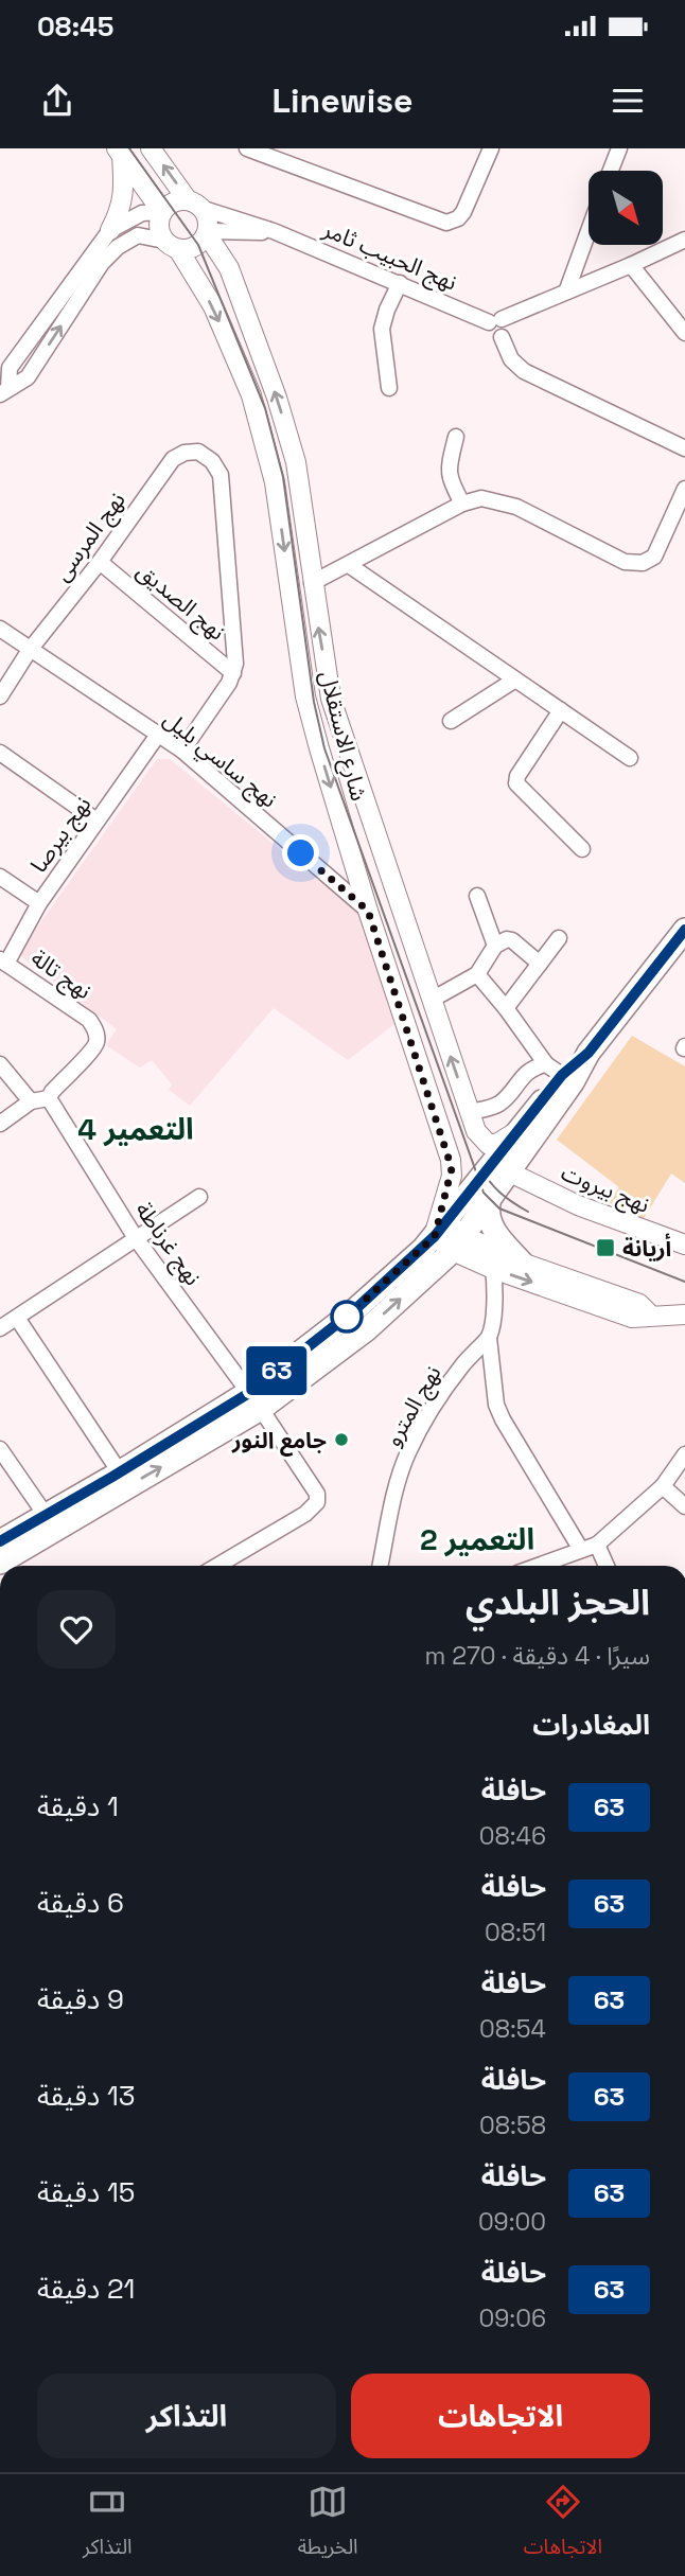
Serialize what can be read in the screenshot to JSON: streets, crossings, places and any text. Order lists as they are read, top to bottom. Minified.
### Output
{"streets":{"street":["نهج الحبيب ثامر","نهج المرسى","نهج الصديق","شارع الاستقلال","نهج ساسي بليل","نهج بيرصا","نهج تالة","نهج بيروت","نهج غرناطة","نهج المترو"]},"crossings":[["نهج الحبيب ثامر","شارع الاستقلال"],["نهج المرسى","نهج الصديق"],["نهج المرسى","نهج ساسي بليل"],["شارع الاستقلال","نهج ساسي بليل"],["نهج ساسي بليل","نهج بيرصا"],["نهج بيرصا","نهج تالة"],["نهج تالة","نهج غرناطة"]],"districts":["التعمير 4","التعمير 2"],"places":{"transit":["أريانة"],"other":["جامع النور"]},"lines":["bus line 63"],"north":"bottom right","page":{"status":"08:45","header":"Linewise","on_map":"63","heading":[["الحجز البلدي","سيرًا · 4 دقيقة · 270 m"],"المغادرات"],"list":[{"mark":"63","name":"حافلة","note":"08:46","value":"1 دقيقة"},{"mark":"63","name":"حافلة","note":"08:51","value":"6 دقيقة"},{"mark":"63","name":"حافلة","note":"08:54","value":"9 دقيقة"},{"mark":"63","name":"حافلة","note":"08:58","value":"13 دقيقة"},{"mark":"63","name":"حافلة","note":"09:00","value":"15 دقيقة"},{"mark":"63","name":"حافلة","note":"09:06","value":"21 دقيقة"}],"buttons":["الاتجاهات","التذاكر"],"tabs":["الاتجاهات","الخريطة","التذاكر"]}}
